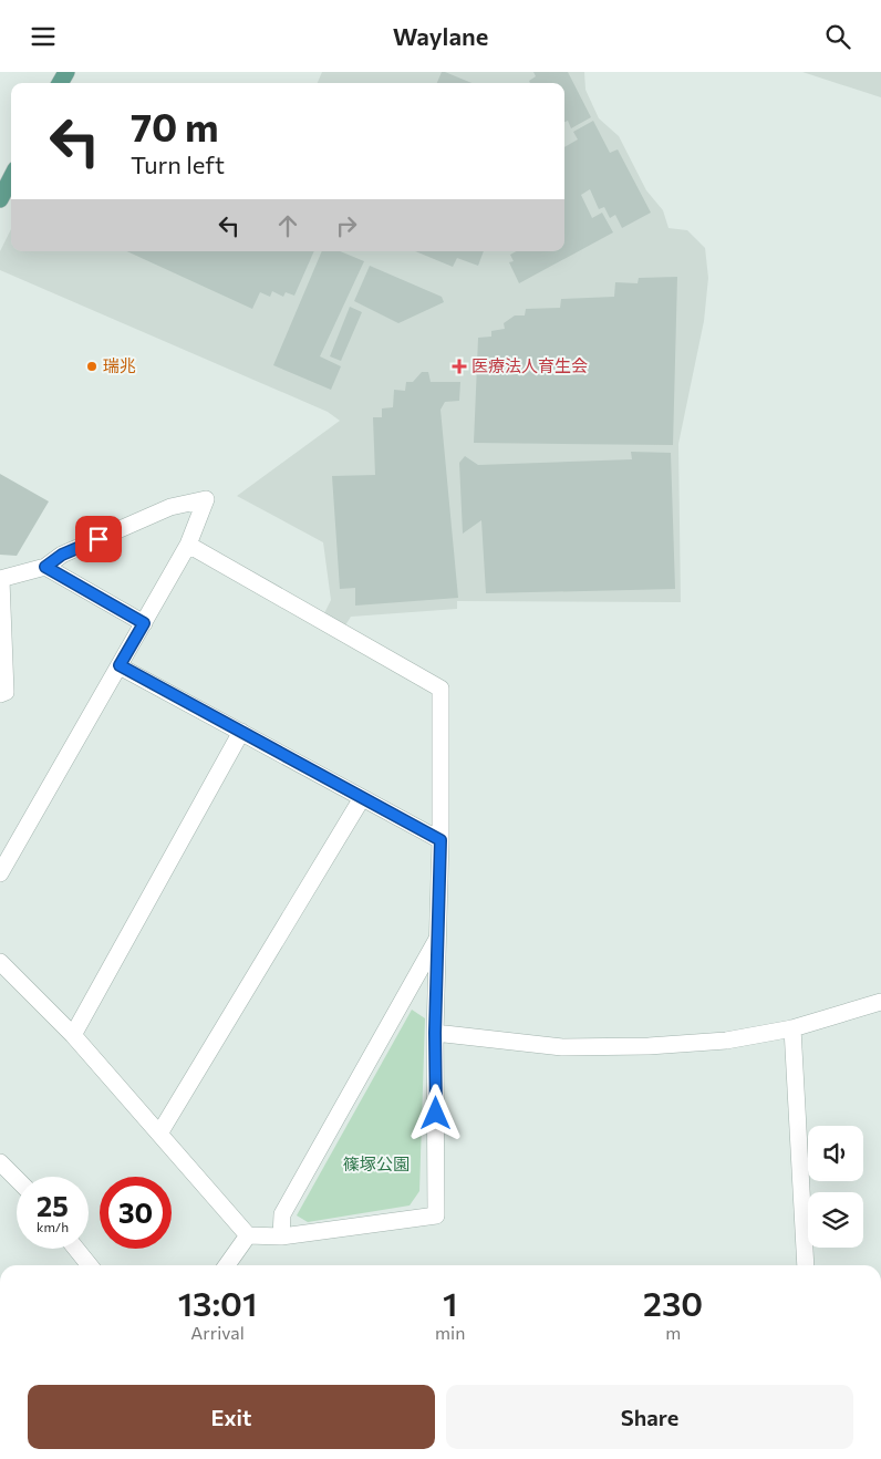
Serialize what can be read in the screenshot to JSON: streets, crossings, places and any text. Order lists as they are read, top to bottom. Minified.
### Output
{"parks":["篠塚公園"],"places":{"other":["瑞兆"],"health":["医療法人育生会"]},"page":{"header":"Waylane","turn":["70 m","Turn left"],"speed":"25 km/h","limit":"30","eta":["13:01","Arrival","1","min","230","m"],"buttons":["Exit","Share"]}}
